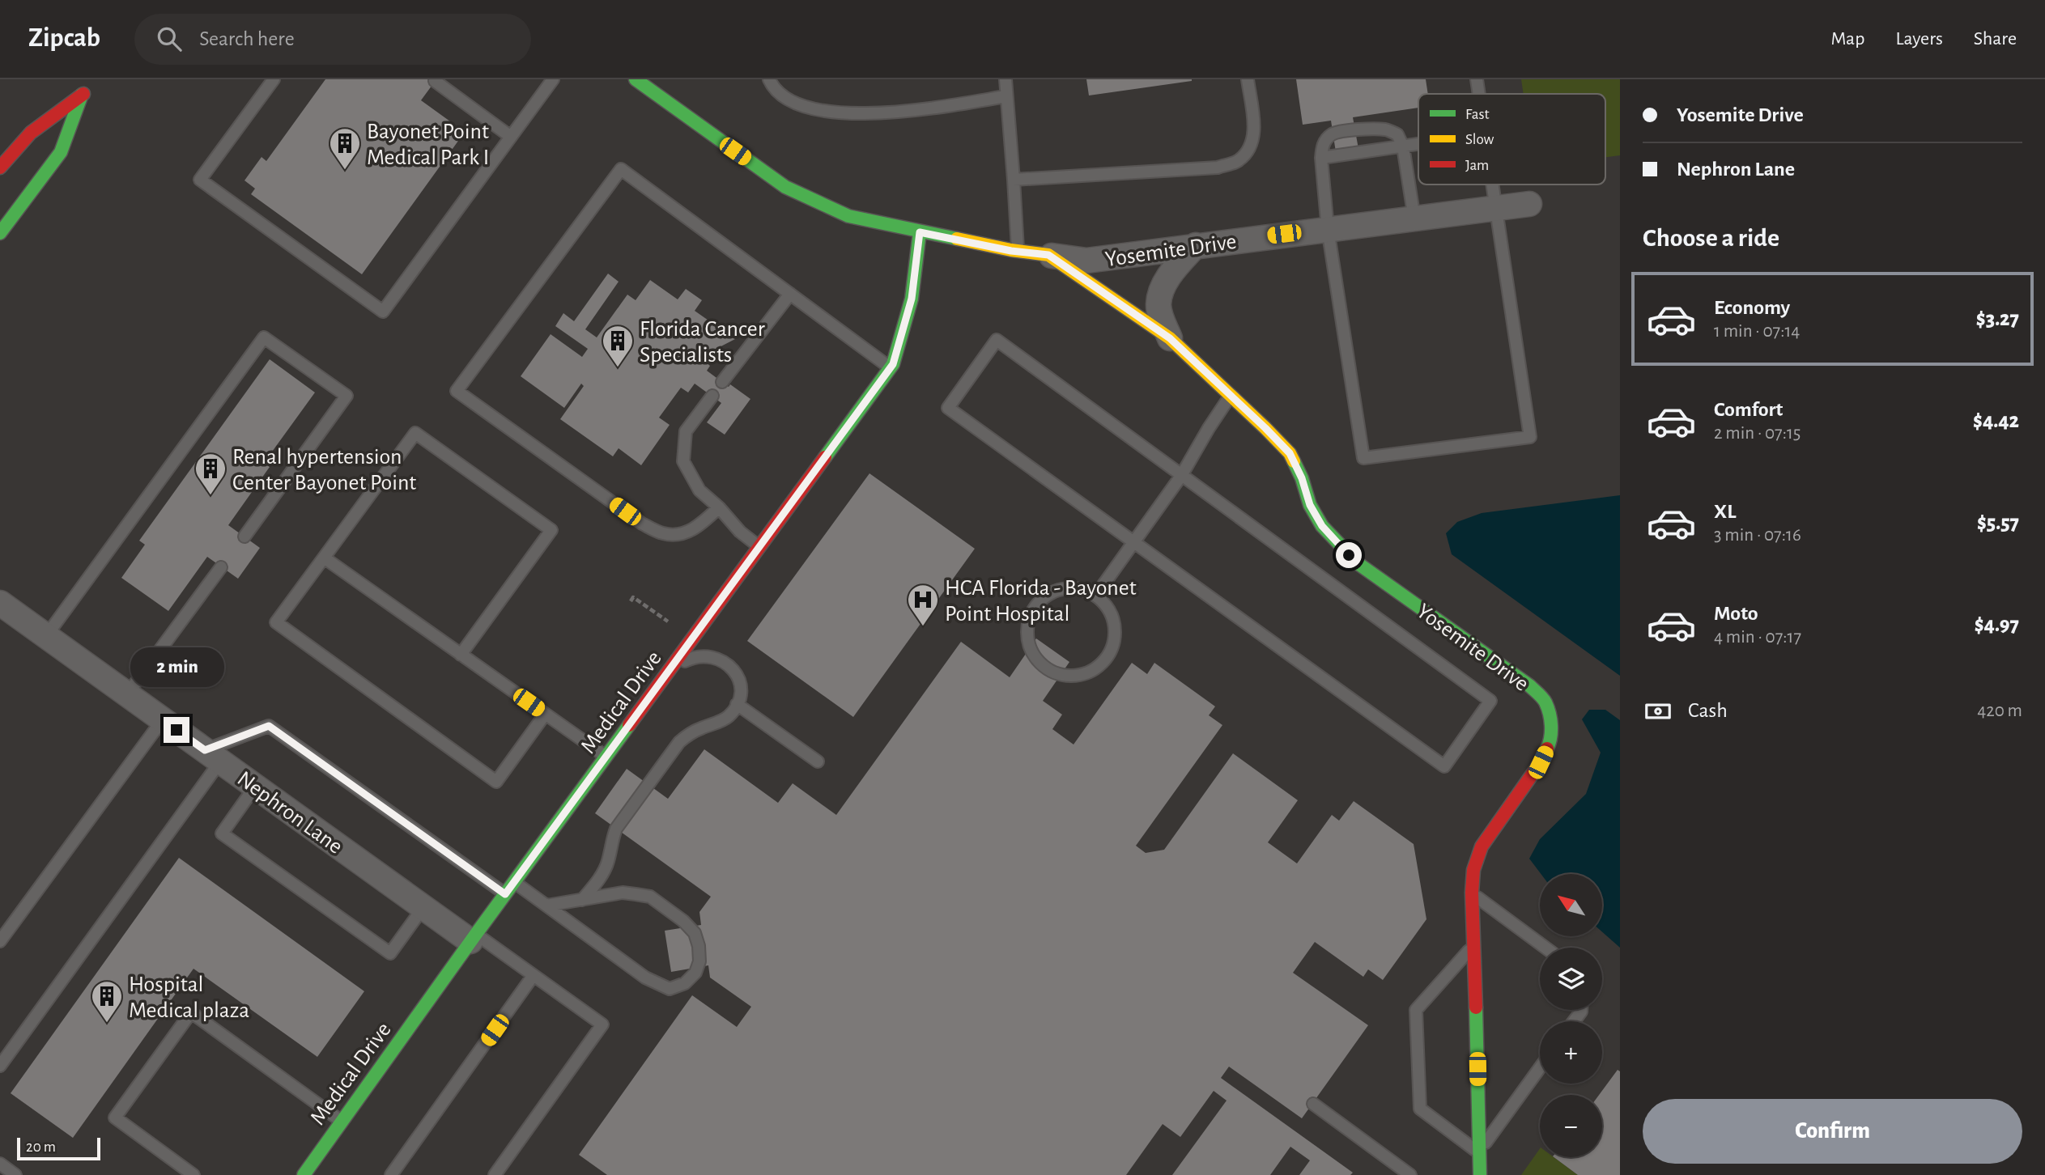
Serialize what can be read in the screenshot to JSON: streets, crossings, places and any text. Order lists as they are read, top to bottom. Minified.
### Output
{"streets":{"street":["Yosemite Drive","Medical Drive","Nephron Lane"]},"crossings":[["Yosemite Drive","Medical Drive"],["Medical Drive","Nephron Lane"]],"places":{"building":["Bayonet Point Medical Park I","Florida Cancer Specialists","Renal hypertension Center Bayonet Point","Hospital Medical plaza"],"hospital":["HCA Florida - Bayonet Point Hospital"]},"legend":["Fast","Slow","Jam"],"scale_bar":"20 m","north":"top left","page":{"header":"Zipcab","search":"Search here","nav":["Map","Layers","Share"],"banner":["Yosemite Drive","Nephron Lane"],"heading":"Choose a ride","list":[{"name":"Economy","note":"1 min · 07:14","value":"$3.27"},{"name":"Comfort","note":"2 min · 07:15","value":"$4.42"},{"name":"XL","note":"3 min · 07:16","value":"$5.57"},{"name":"Moto","note":"4 min · 07:17","value":"$4.97"}],"bubble":"2 min","pay":["Cash","420 m"],"map_buttons":["+","−"],"buttons":"Confirm","scale":"20 m"}}
